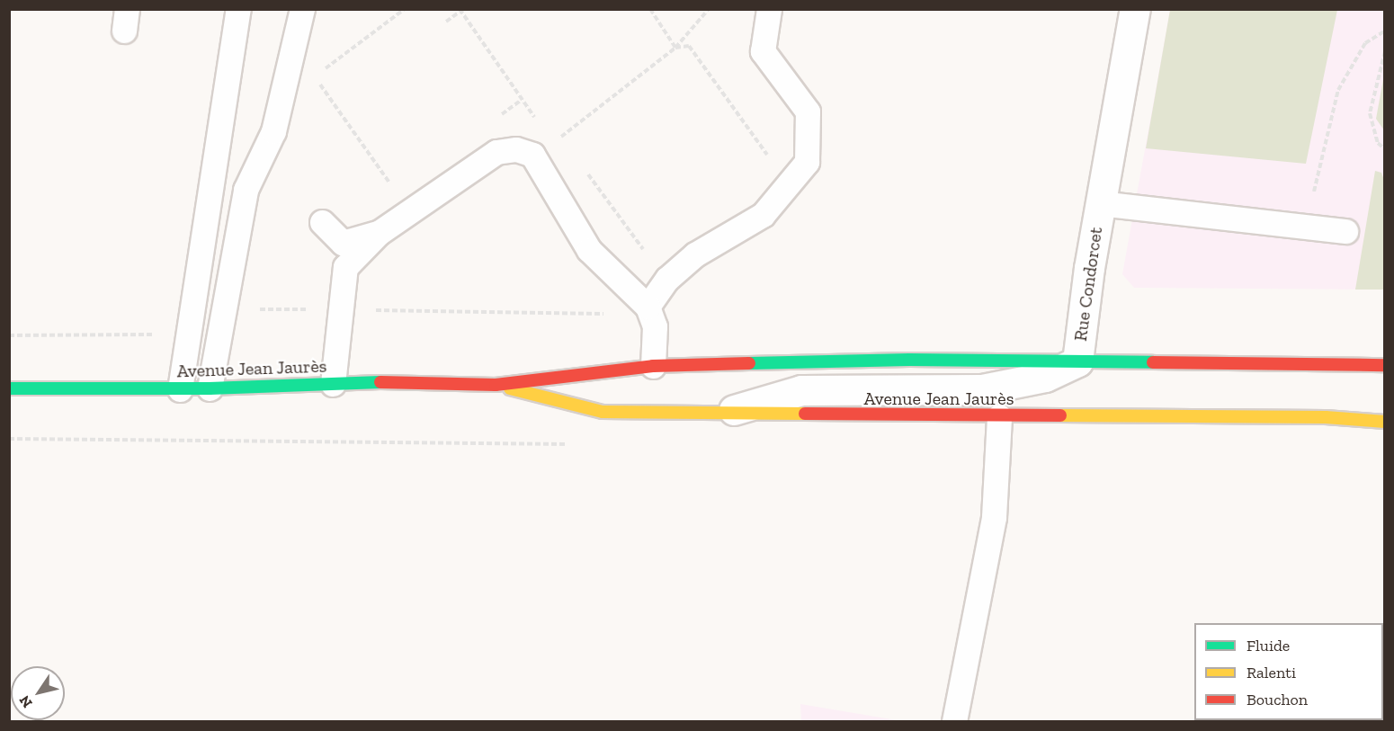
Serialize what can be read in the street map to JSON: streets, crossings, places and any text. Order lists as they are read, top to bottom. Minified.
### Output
{"streets":{"main road":["Avenue Jean Jaurès"],"street":["Rue Condorcet"]},"crossings":[["Rue Condorcet","Avenue Jean Jaurès"]],"legend":["Fluide","Ralenti","Bouchon"],"north":"bottom left"}
